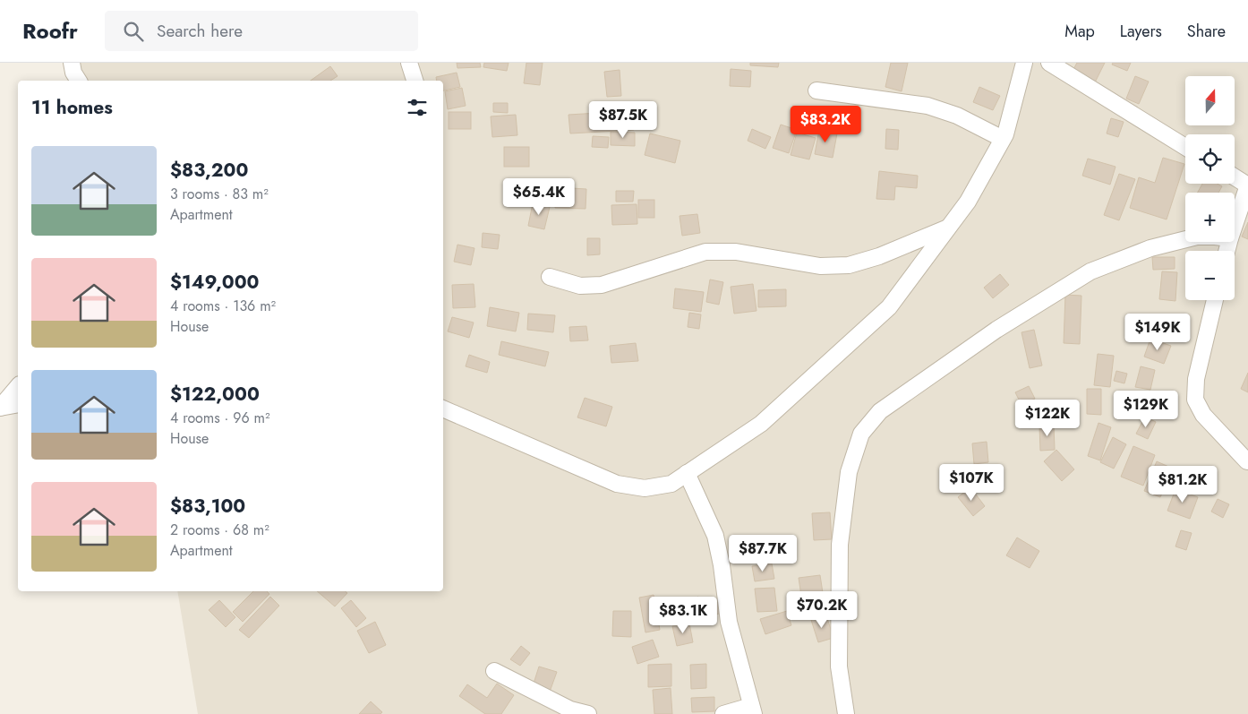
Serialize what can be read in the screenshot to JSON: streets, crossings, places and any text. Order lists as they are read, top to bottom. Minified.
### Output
{"north":"top","page":{"header":"Roofr","search":"Search here","nav":["Map","Layers","Share"],"map_buttons":["+","−"],"heading":"11 homes","price":["$87.5K","$83.2K","$65.4K","$149K","$129K","$122K","$107K","$81.2K","$87.7K","$70.2K","$83.1K"],"list":[{"name":"$83,200","note":"3 rooms · 83 m² · Apartment"},{"name":"$149,000","note":"4 rooms · 136 m² · House"},{"name":"$122,000","note":"4 rooms · 96 m² · House"},{"name":"$83,100","note":"2 rooms · 68 m² · Apartment"}]}}
